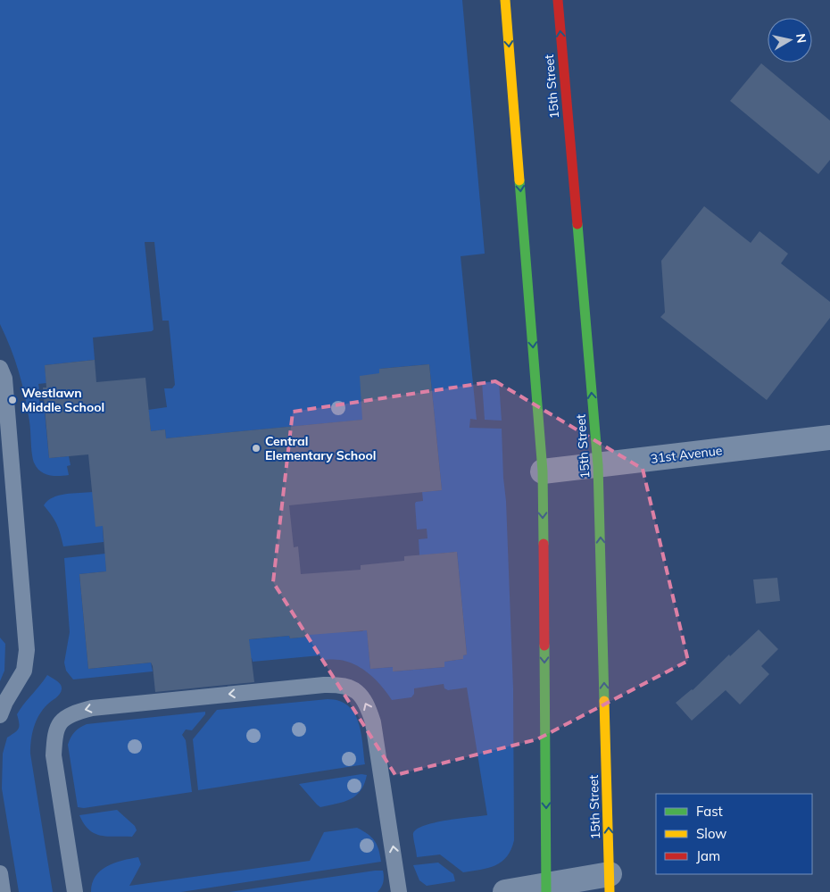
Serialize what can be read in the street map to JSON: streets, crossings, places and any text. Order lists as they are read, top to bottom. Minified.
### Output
{"streets":{"main road":["15th Street"],"street":["31st Avenue"]},"crossings":[["15th Street","31st Avenue"]],"places":["Westlawn Middle School","Central Elementary School"],"legend":["Fast","Slow","Jam"],"north":"right"}
